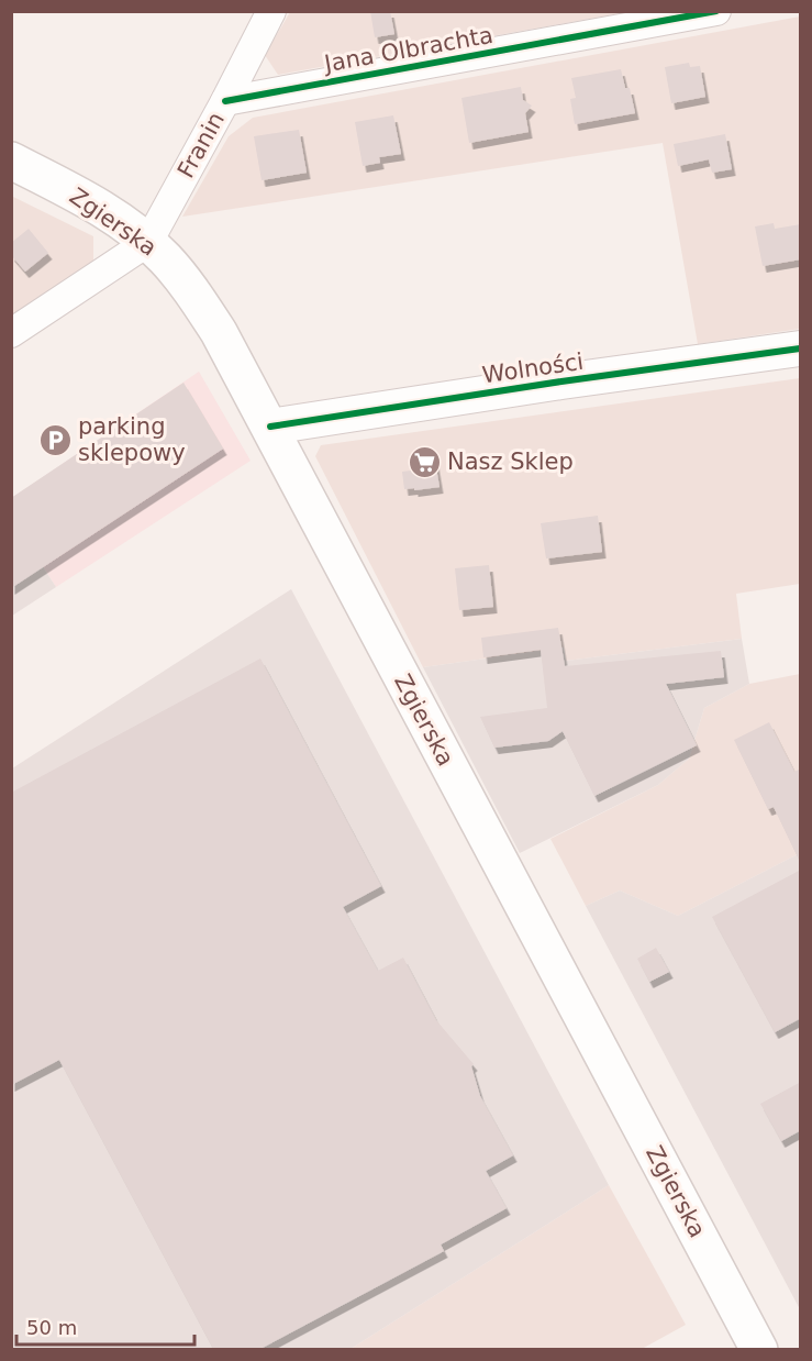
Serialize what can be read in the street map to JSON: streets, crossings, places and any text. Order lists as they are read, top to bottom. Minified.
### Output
{"streets":{"main road":["Zgierska"],"street":["Jana Olbrachta","Franin","Wolności"]},"crossings":[["Jana Olbrachta","Franin"],["Franin","Zgierska"],["Zgierska","Wolności"]],"places":{"parking":["parking sklepowy"],"supermarket":["Nasz Sklep"]},"scale_bar":"50 m"}
